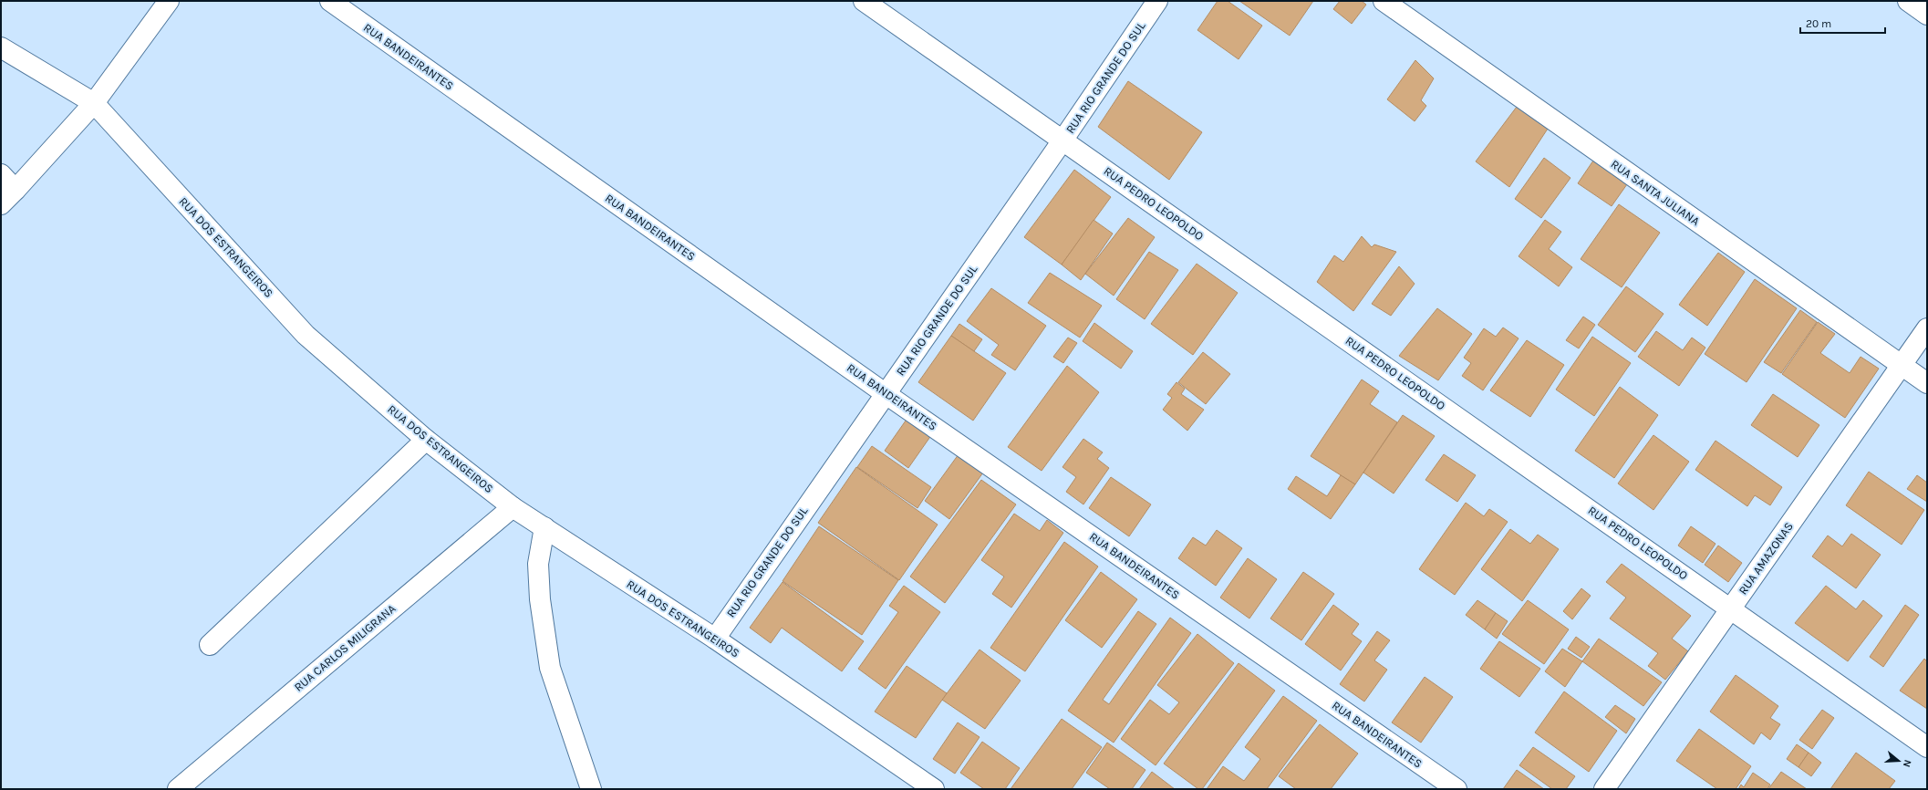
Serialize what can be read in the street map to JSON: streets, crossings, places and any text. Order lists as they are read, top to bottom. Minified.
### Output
{"streets":{"street":["RUA BANDEIRANTES","RUA RIO GRANDE DO SUL","RUA SANTA JULIANA","RUA PEDRO LEOPOLDO","RUA DOS ESTRANGEIROS","RUA AMAZONAS","RUA CARLOS MILIGRANA"]},"crossings":[["RUA BANDEIRANTES","RUA RIO GRANDE DO SUL"],["RUA RIO GRANDE DO SUL","RUA PEDRO LEOPOLDO"],["RUA RIO GRANDE DO SUL","RUA DOS ESTRANGEIROS"],["RUA SANTA JULIANA","RUA AMAZONAS"],["RUA PEDRO LEOPOLDO","RUA AMAZONAS"],["RUA DOS ESTRANGEIROS","RUA CARLOS MILIGRANA"]],"scale_bar":"20 m","north":"right"}
